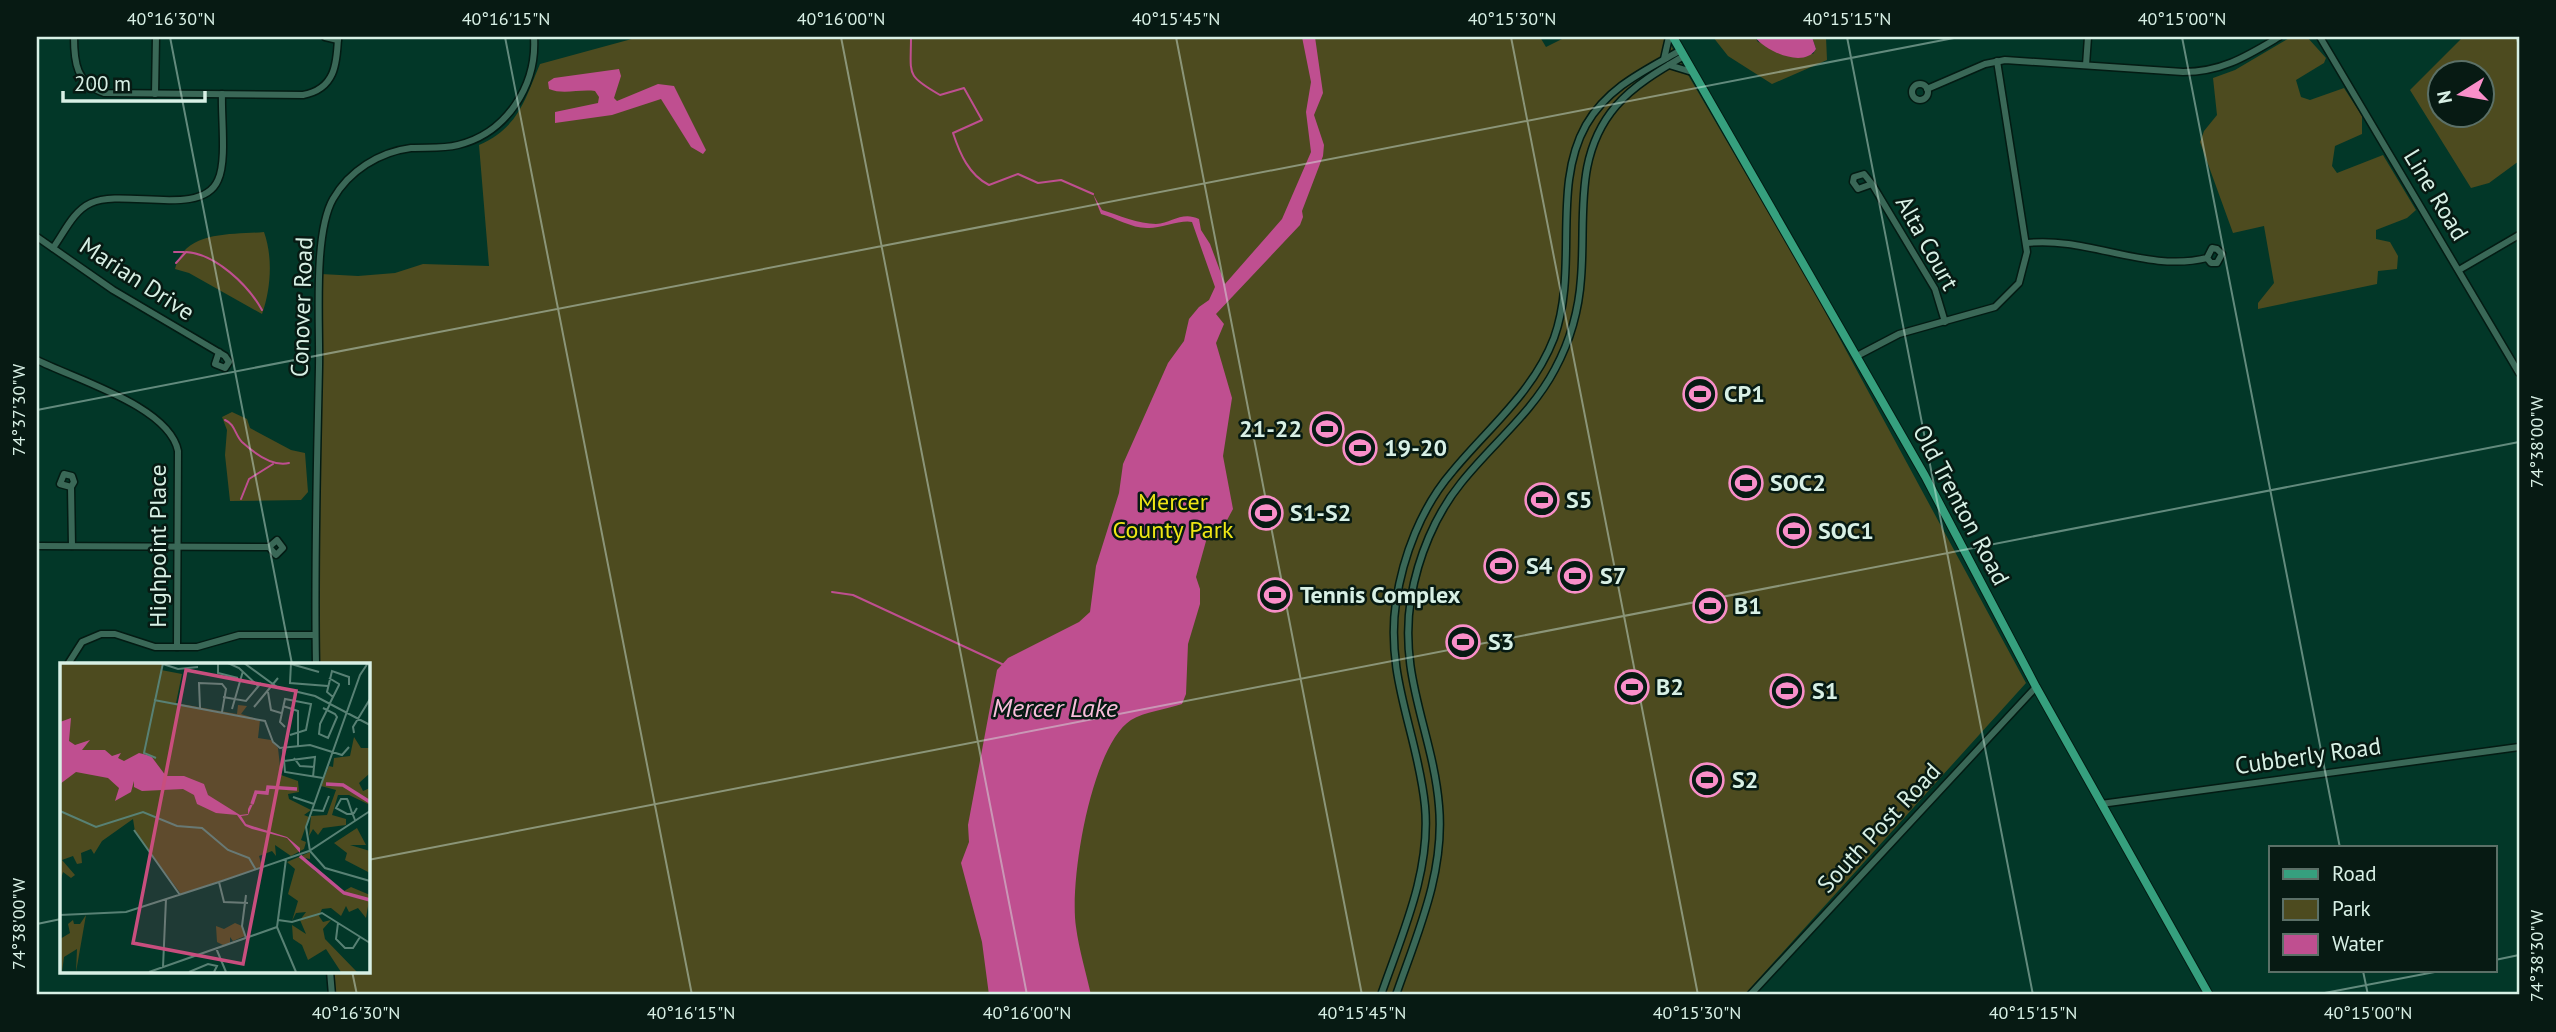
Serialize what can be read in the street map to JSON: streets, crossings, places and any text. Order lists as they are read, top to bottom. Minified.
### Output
{"streets":{"main road":["Old Trenton Road"],"street":["Line Road","Alta Court","Marian Drive","Conover Road","Highpoint Place","Cubberly Road","South Post Road"]},"crossings":[["Old Trenton Road","Cubberly Road"],["Old Trenton Road","South Post Road"]],"water":["Mercer Lake"],"parks":["Mercer County Park"],"places":{"sports":["CP1","21-22","19-20","SOC2","S5","S1-S2","SOC1","S4","S7","Tennis Complex","B1","S3","B2","S1","S2"]},"legend":["Road","Park","Water"],"scale_bar":"200 m","north":"left","coordinates":["40°16'30\"N","40°16'15\"N","40°16'00\"N","40°15'45\"N","40°15'30\"N","40°15'15\"N","40°15'00\"N","74°37'30\"W","74°38'00\"W","74°38'30\"W"]}
